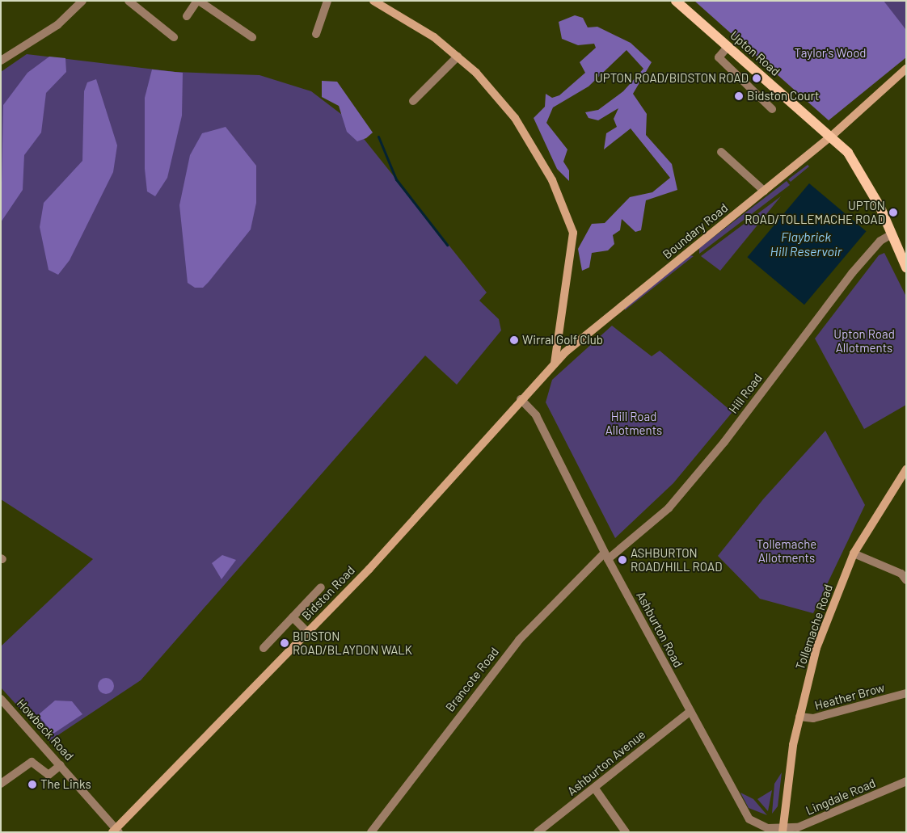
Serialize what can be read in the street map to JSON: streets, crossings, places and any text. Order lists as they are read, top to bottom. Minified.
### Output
{"streets":{"main road":["Upton Road","Boundary Road","Bidston Road","Tollemache Road"],"street":["Hill Road","Ashburton Road","Brancote Road","Heather Brow","Howbeck Road","Ashburton Avenue","Lingdale Road"]},"crossings":[["Upton Road","Boundary Road"],["Upton Road","Hill Road"],["Boundary Road","Bidston Road"],["Boundary Road","Ashburton Road"],["Hill Road","Ashburton Road"],["Hill Road","Brancote Road"],["Bidston Road","Ashburton Road"],["Bidston Road","Howbeck Road"],["Tollemache Road","Ashburton Road"],["Tollemache Road","Heather Brow"],["Tollemache Road","Lingdale Road"],["Ashburton Road","Brancote Road"],["Ashburton Road","Ashburton Avenue"],["Ashburton Road","Lingdale Road"]],"water":["Flaybrick Hill Reservoir"],"parks":["Taylor's Wood","Upton Road Allotments","Hill Road Allotments","Tollemache Allotments"],"places":["UPTON ROAD/BIDSTON ROAD","Bidston Court","UPTON ROAD/TOLLEMACHE ROAD","Wirral Golf Club","ASHBURTON ROAD/HILL ROAD","BIDSTON ROAD/BLAYDON WALK","The Links"]}
